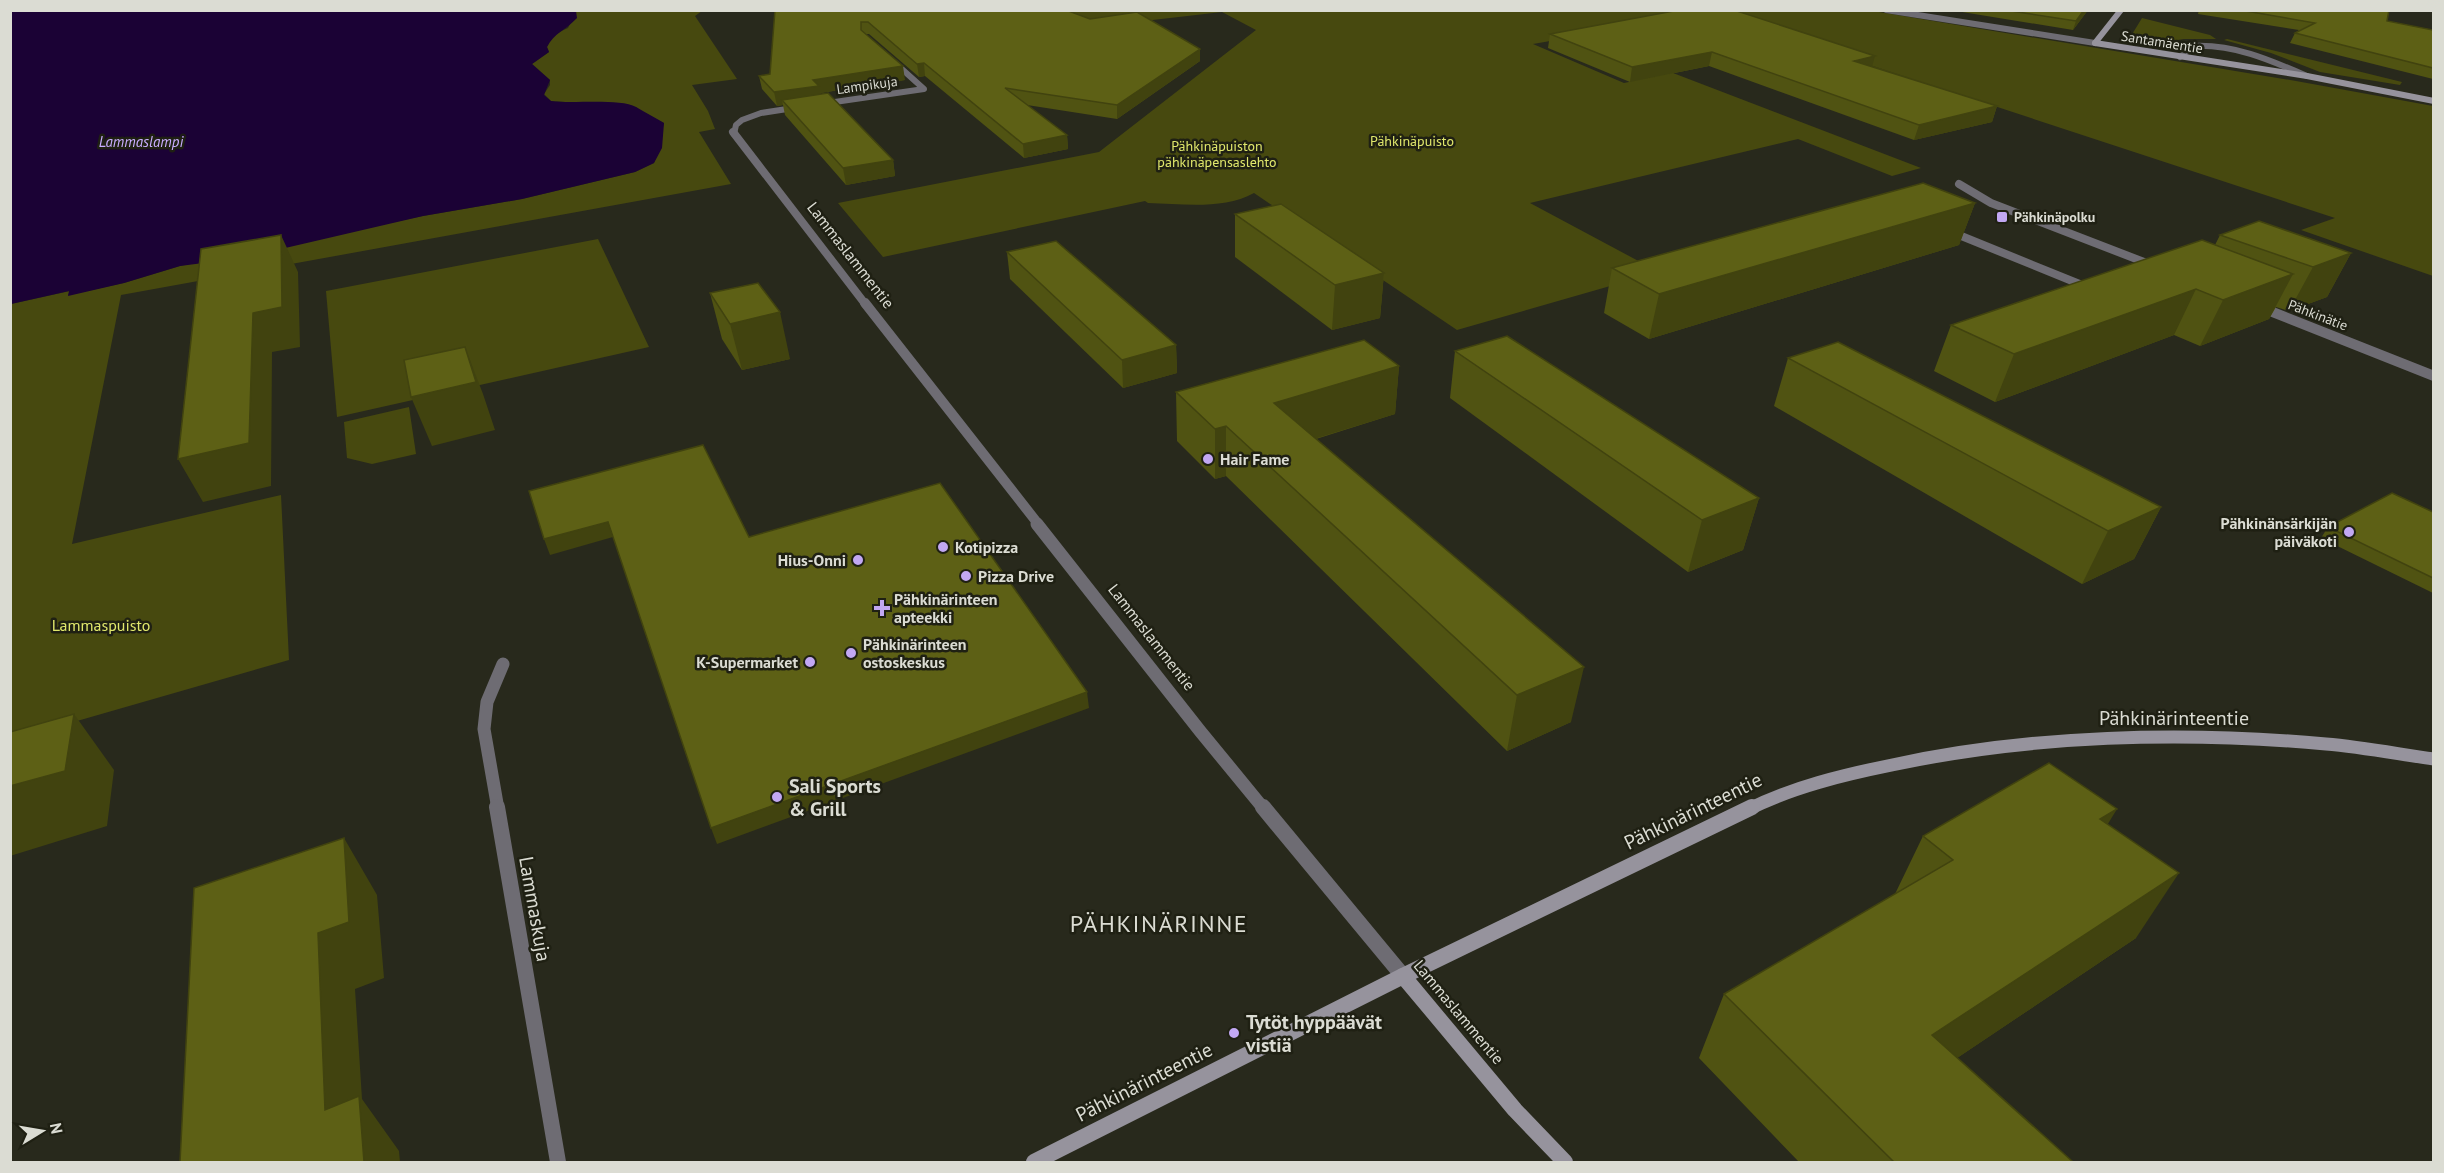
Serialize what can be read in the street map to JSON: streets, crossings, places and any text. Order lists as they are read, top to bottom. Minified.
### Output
{"streets":{"street":["Santamäentie","Lampikuja","Lammaslammentie","Pähkinätie","Pähkinärinteentie","Lammaskuja"]},"crossings":[["Lampikuja","Lammaslammentie"],["Lammaslammentie","Pähkinärinteentie"]],"districts":["PÄHKINÄRINNE"],"water":["Lammaslampi"],"parks":["Pähkinäpuisto","Pähkinäpuiston pähkinäpensaslehto","Lammaspuisto"],"places":{"transit":["Pähkinäpolku"],"other":["Hair Fame","Pähkinänsärkijän päiväkoti","Kotipizza","Hius-Onni","Pizza Drive","Pähkinärinteen ostoskeskus","K-Supermarket","Sali Sports & Grill","Tytöt hyppäävät vistiä"],"health":["Pähkinärinteen apteekki"]},"north":"right"}
